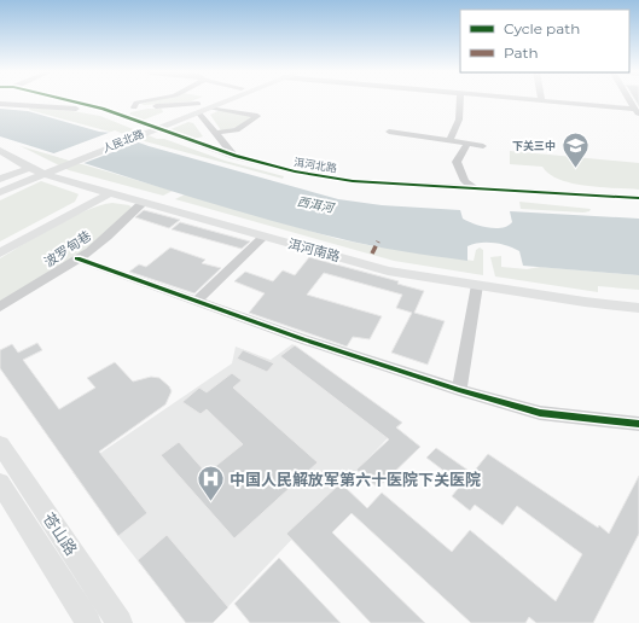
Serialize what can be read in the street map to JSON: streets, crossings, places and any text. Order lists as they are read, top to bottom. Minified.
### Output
{"streets":{"main road":["人民北路","洱河南路","苍山路"],"street":["洱河北路","波罗甸巷"]},"crossings":[["波罗甸巷","洱河南路"]],"water":["西洱河"],"places":{"school or university":["下关三中"],"hospital":["中国人民解放军第六十医院下关医院"]},"legend":["Cycle path","Path"]}
